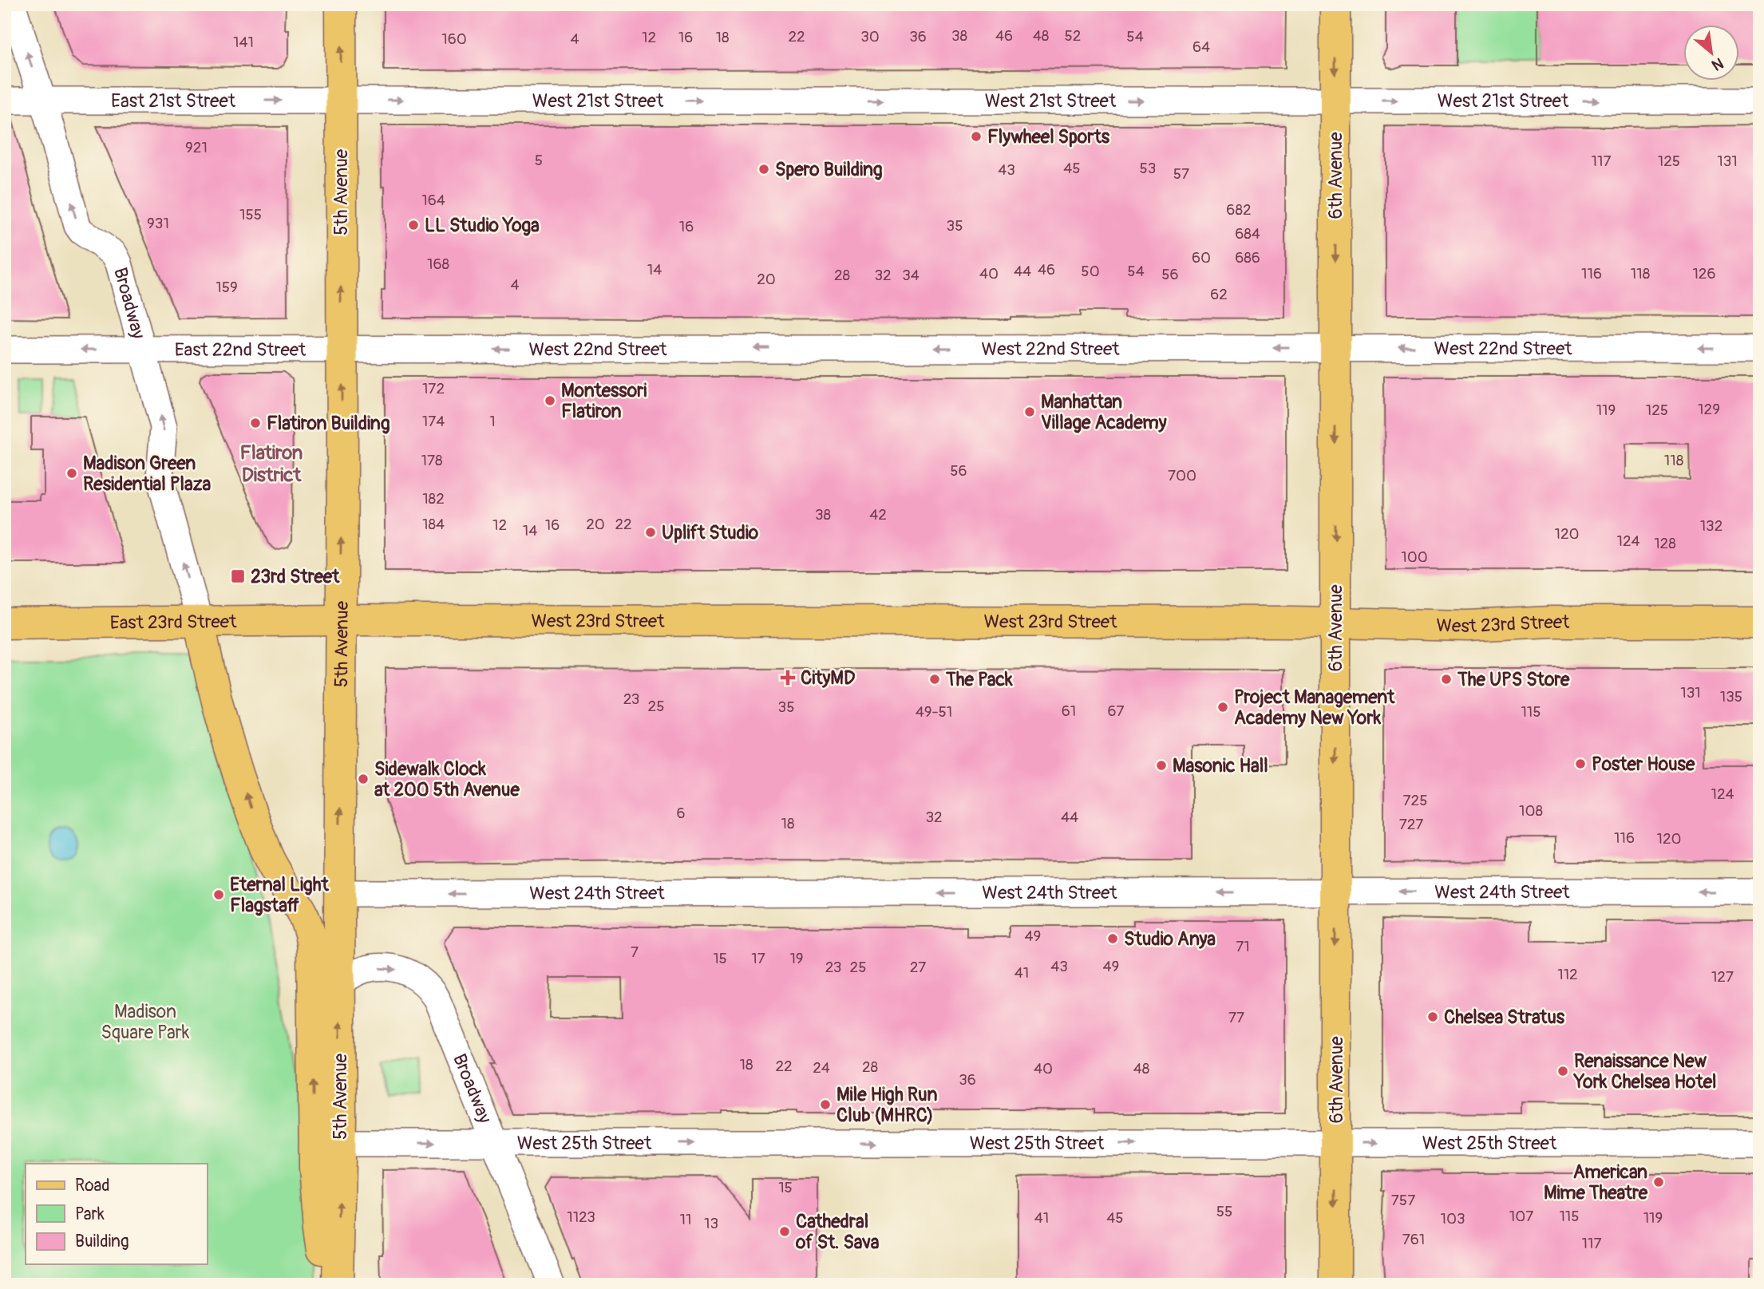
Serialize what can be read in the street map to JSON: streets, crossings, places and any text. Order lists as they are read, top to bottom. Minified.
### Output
{"streets":{"main road":["6th Avenue","5th Avenue","West 23rd Street","East 23rd Street"],"street":["West 21st Street","East 21st Street","Broadway","West 22nd Street","East 22nd Street","West 24th Street","West 25th Street"]},"crossings":[["West 21st Street","East 21st Street"],["West 21st Street","6th Avenue"],["West 21st Street","5th Avenue"],["East 21st Street","5th Avenue"],["East 21st Street","Broadway"],["6th Avenue","West 22nd Street"],["6th Avenue","West 23rd Street"],["6th Avenue","West 24th Street"],["6th Avenue","West 25th Street"],["5th Avenue","Broadway"],["5th Avenue","West 22nd Street"],["5th Avenue","East 22nd Street"],["5th Avenue","West 23rd Street"],["5th Avenue","East 23rd Street"],["5th Avenue","West 24th Street"],["5th Avenue","West 25th Street"],["Broadway","East 22nd Street"],["Broadway","East 23rd Street"],["Broadway","West 25th Street"],["West 22nd Street","East 22nd Street"],["West 23rd Street","East 23rd Street"]],"one_way":["West 21st Street","East 21st Street","6th Avenue","West 22nd Street","East 22nd Street","West 24th Street","West 25th Street"],"districts":["Flatiron District"],"parks":["Madison Square Park"],"places":{"other":["Flywheel Sports","Spero Building","LL Studio Yoga","Montessori Flatiron","Manhattan Village Academy","Flatiron Building","Madison Green Residential Plaza","Uplift Studio","The Pack","The UPS Store","Project Management Academy New York","Poster House","Masonic Hall","Sidewalk Clock at 200 5th Avenue","Eternal Light Flagstaff","Studio Anya","Chelsea Stratus","Renaissance New York Chelsea Hotel","Mile High Run Club (MHRC)","American Mime Theatre","Cathedral of St. Sava"],"transit":["23rd Street"],"health":["CityMD"]},"house_numbers":["38","46","48","52","22","30","36","54","12","16","18","160","4","141","64","921","5","117","125","131","45","53","43","57","164","682","155","931","35","16","684","60","686","168","14","46","44","50","54","40","116","118","126","56","28","32","34","20","4","159","62","172","129","119","125","174","1","178","118","56","700","182","38","42","184","20","22","12","16","132","14","120","124","128","100","131","135","23","25","35","61","67","49-51","115","124","725","108","6","32","44","18","727","116","120","49","71","7","15","17","19","43","49","23","25","27","41","112","127","77","18","22","28","24","40","48","36","15","757","55","107","115","1123","41","45","119","103","11","13","761","117"],"legend":["Road","Park","Building"],"north":"bottom right"}
